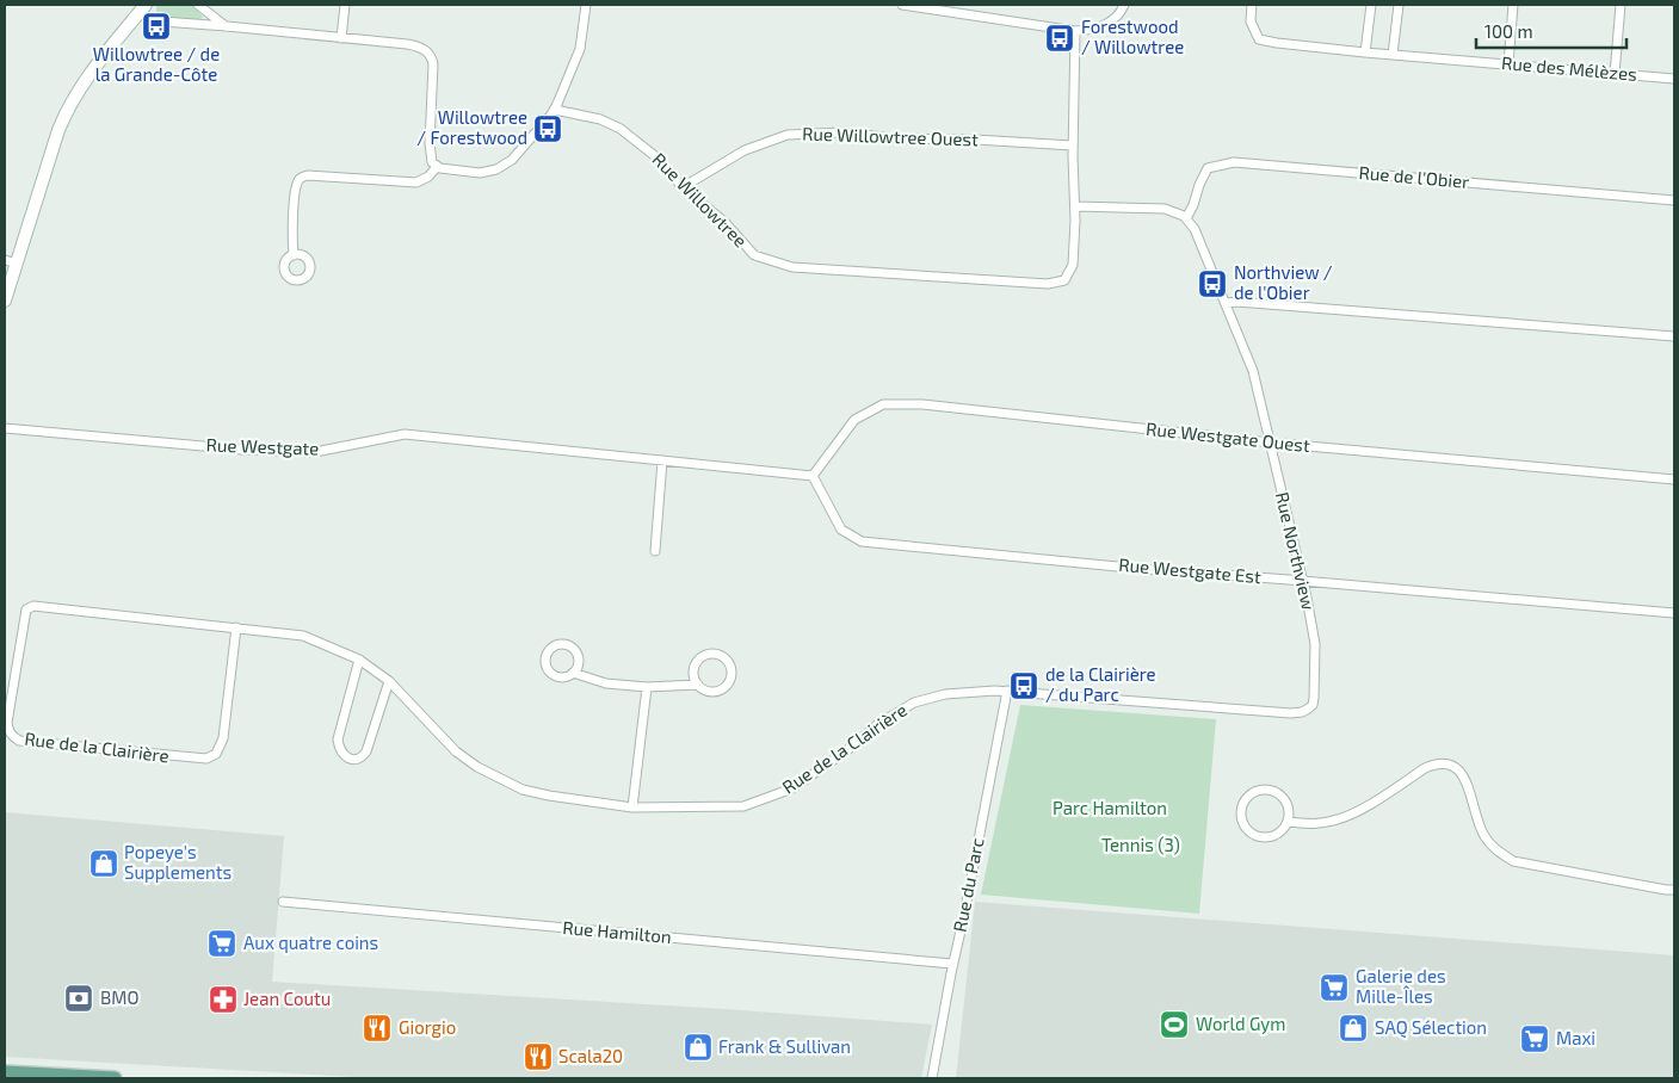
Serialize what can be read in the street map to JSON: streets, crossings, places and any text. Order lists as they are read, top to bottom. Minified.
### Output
{"streets":{"street":["Rue des Mélèzes","Rue Willowtree Ouest","Rue de l'Obier","Rue Willowtree","Rue Westgate Ouest","Rue Westgate","Rue Northview","Rue Westgate Est","Rue de la Clairière","Rue du Parc","Rue Hamilton"]},"crossings":[["Rue Willowtree Ouest","Rue Willowtree"],["Rue de l'Obier","Rue Northview"],["Rue Westgate Ouest","Rue Westgate"],["Rue Westgate Ouest","Rue Northview"],["Rue Westgate Ouest","Rue Westgate Est"],["Rue Westgate","Rue Westgate Est"],["Rue Northview","Rue Westgate Est"],["Rue Northview","Rue de la Clairière"],["Rue Northview","Rue du Parc"],["Rue de la Clairière","Rue du Parc"],["Rue du Parc","Rue Hamilton"]],"parks":["Parc Hamilton","Tennis (3)"],"places":{"bus stop":["Willowtree / de la Grande-Côte","Forestwood / Willowtree","Willowtree / Forestwood","Northview / de l'Obier","de la Clairière / du Parc"],"shop":["Popeye's Supplements","SAQ Sélection","Frank & Sullivan"],"supermarket":["Aux quatre coins","Galerie des Mille-Îles","Maxi"],"bank":["BMO"],"pharmacy":["Jean Coutu"],"sports":["World Gym"],"restaurant":["Giorgio","Scala20"]},"scale_bar":"100 m"}
